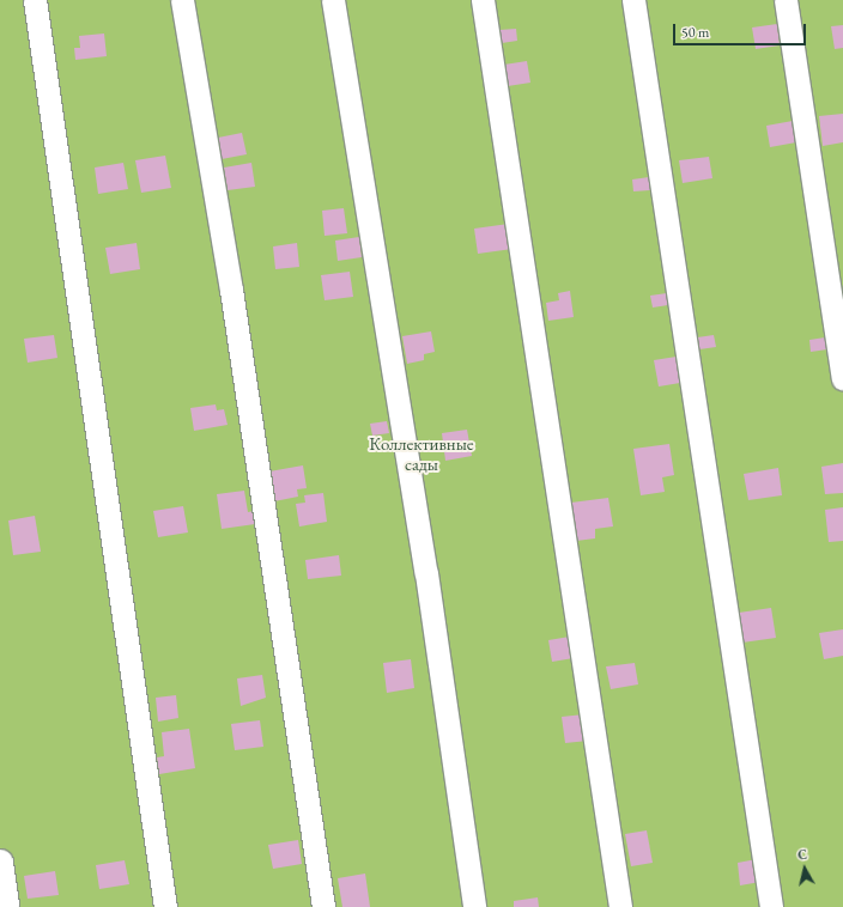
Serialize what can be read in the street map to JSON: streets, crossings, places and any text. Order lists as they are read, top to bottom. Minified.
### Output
{"parks":["Коллективные сады"],"scale_bar":"50 m","north":"top"}
